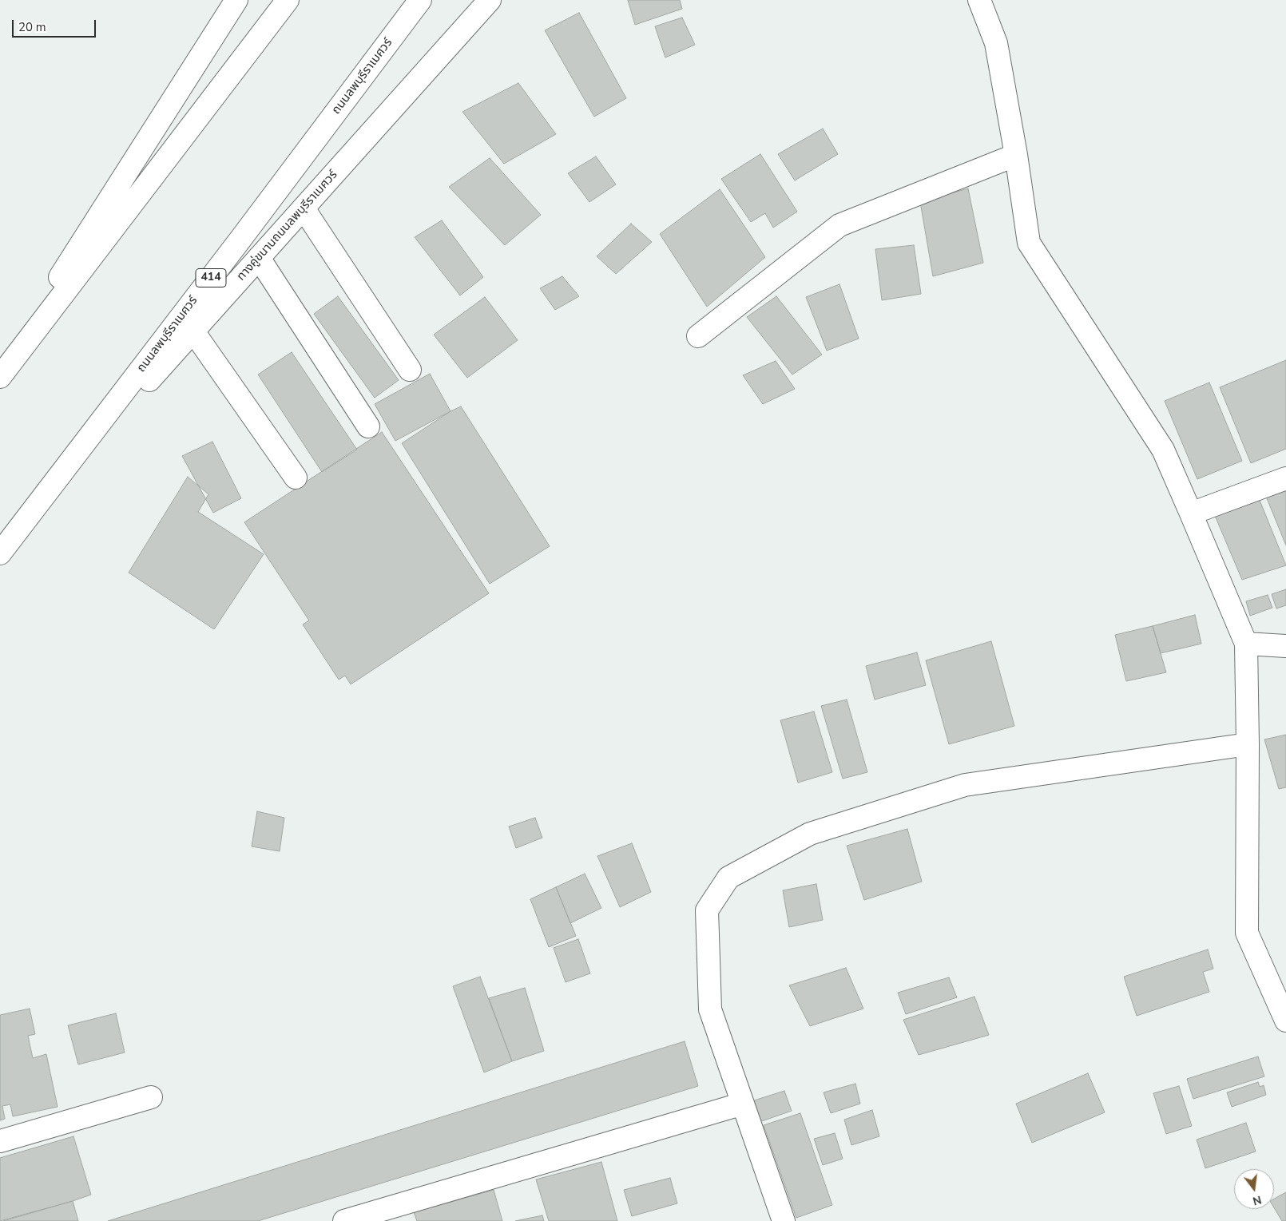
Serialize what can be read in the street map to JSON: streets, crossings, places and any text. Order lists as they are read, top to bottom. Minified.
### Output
{"streets":{"street":["ถนนลพบุรีราเมศวร์","ทางคู่ขนานถนนลพบุรีราเมศวร์","414"]},"crossings":[["ถนนลพบุรีราเมศวร์","ทางคู่ขนานถนนลพบุรีราเมศวร์"]],"scale_bar":"20 m","north":"bottom"}
